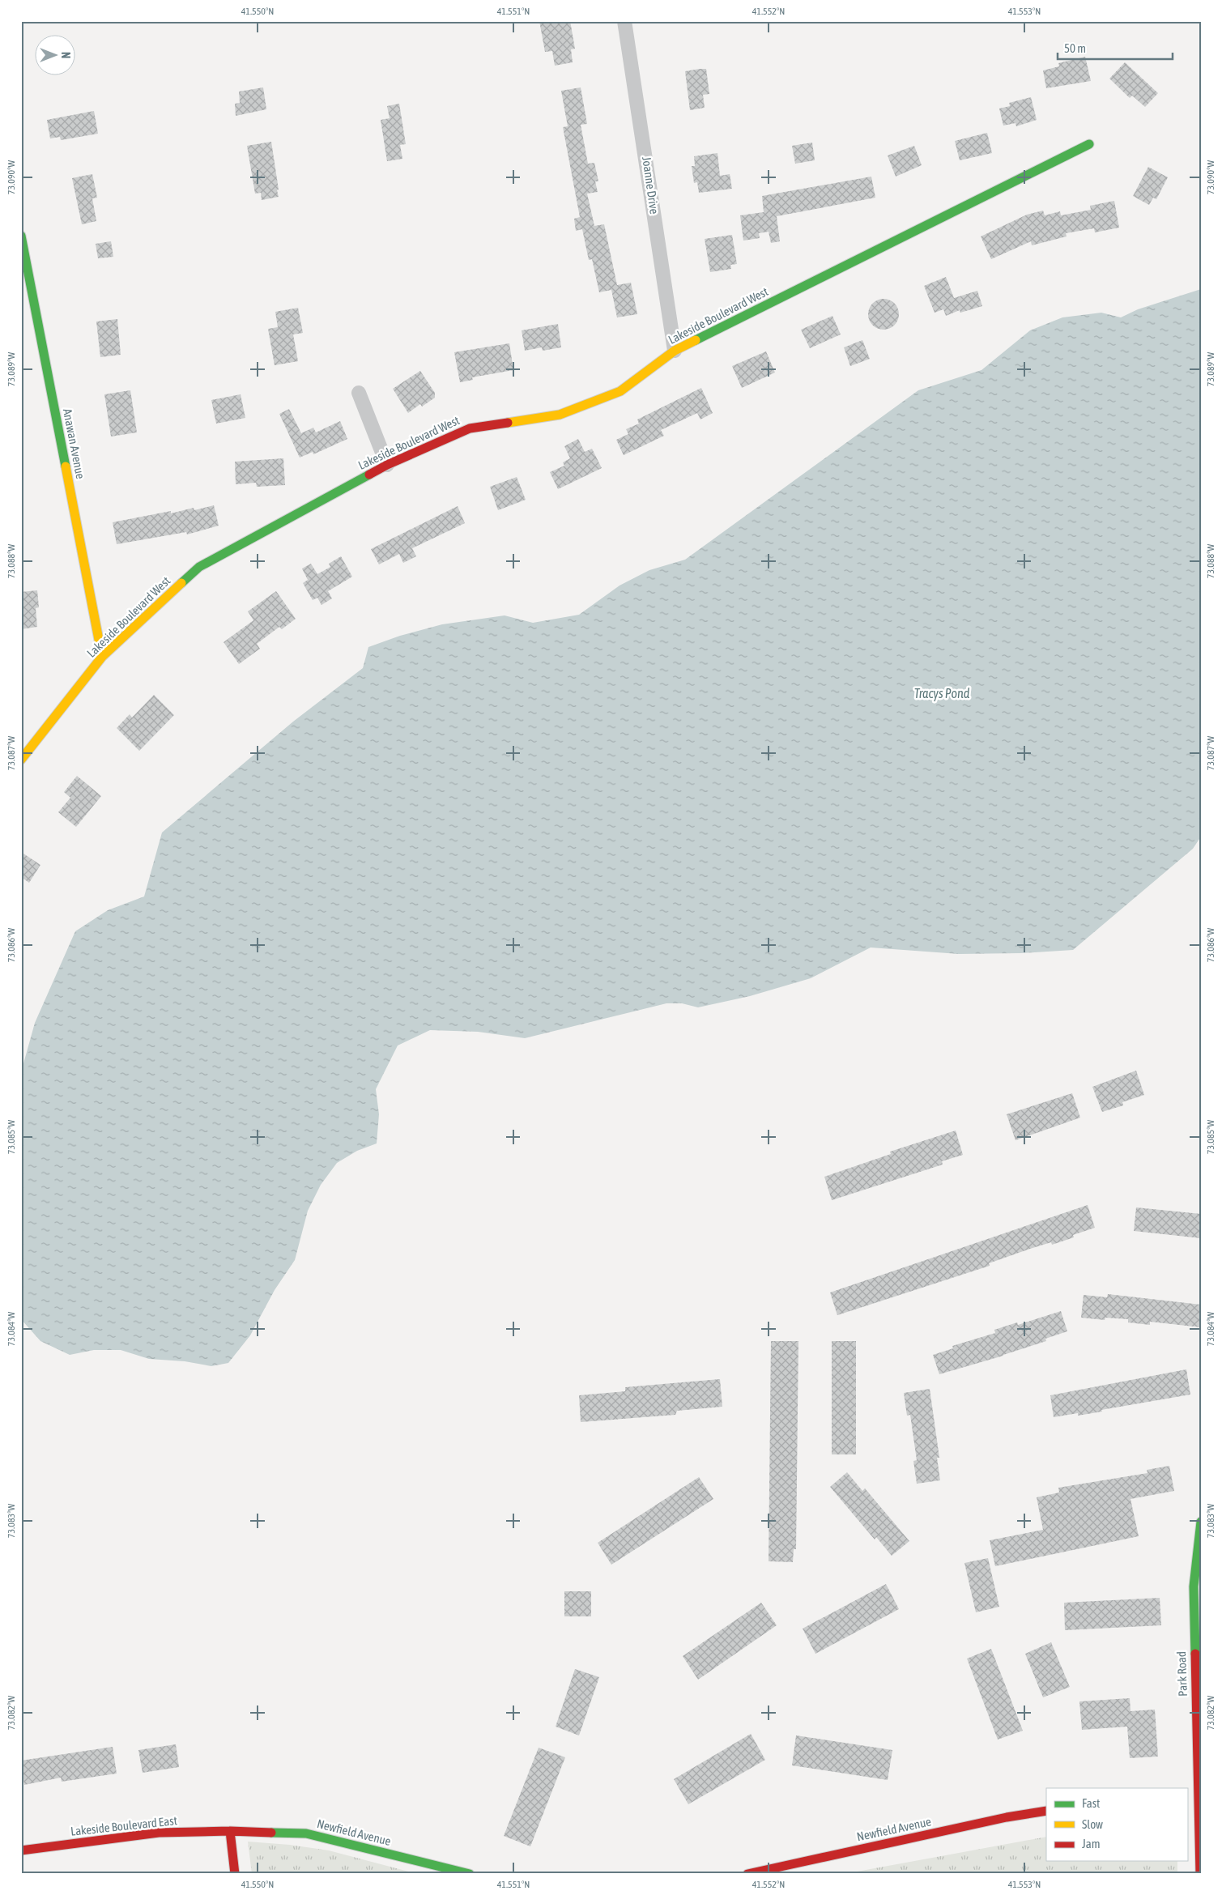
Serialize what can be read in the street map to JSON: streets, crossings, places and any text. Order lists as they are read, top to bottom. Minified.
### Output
{"streets":{"street":["Joanne Drive","Lakeside Boulevard West","Anawan Avenue","Park Road","Lakeside Boulevard East","Newfield Avenue"]},"crossings":[["Joanne Drive","Lakeside Boulevard West"],["Lakeside Boulevard West","Anawan Avenue"],["Lakeside Boulevard East","Newfield Avenue"]],"water":["Tracys Pond"],"legend":["Fast","Slow","Jam"],"scale_bar":"50 m","north":"right","coordinates":["41.550°N","41.551°N","41.552°N","41.553°N","73.090°W","73.089°W","73.088°W","73.087°W","73.086°W","73.085°W","73.084°W","73.083°W","73.082°W"]}
